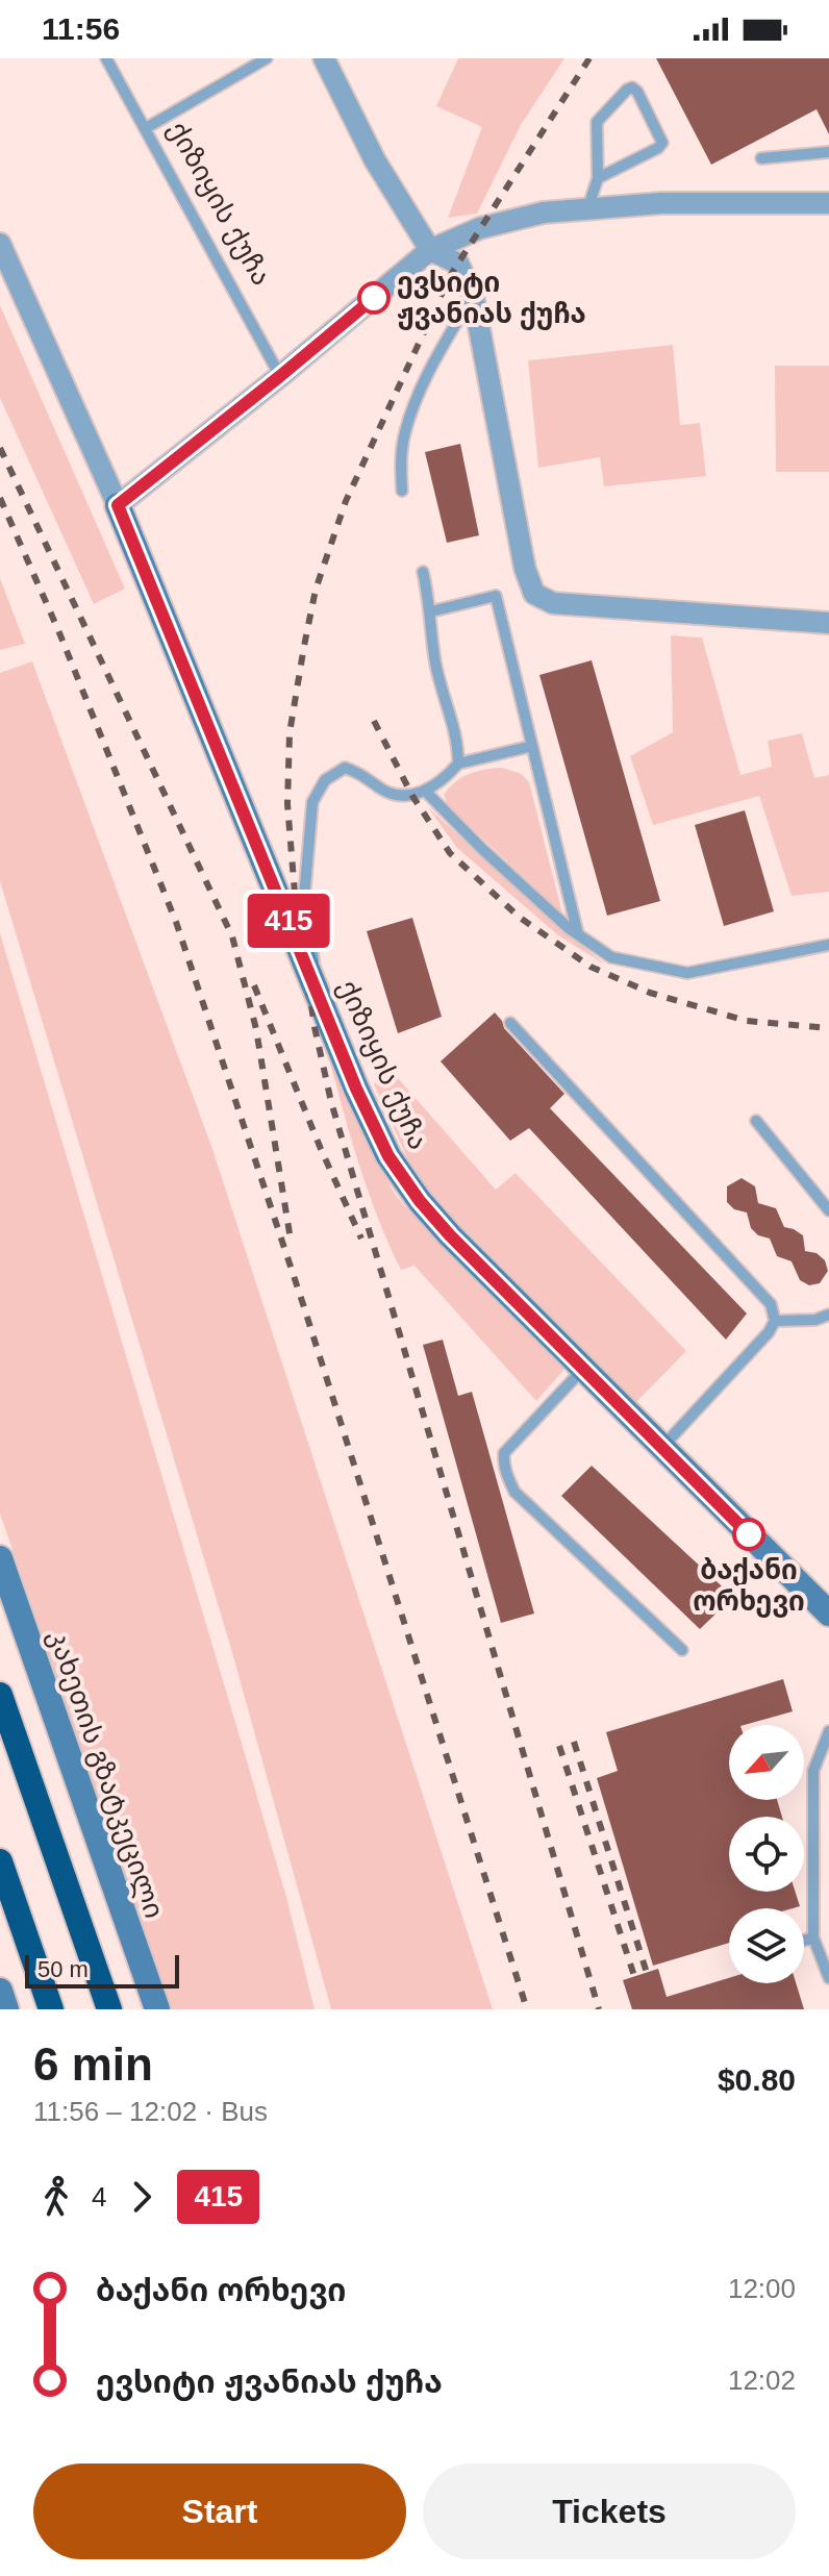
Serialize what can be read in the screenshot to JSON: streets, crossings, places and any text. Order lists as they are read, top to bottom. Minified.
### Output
{"streets":{"street":["ქიზიყის ქუჩა","კახეთის გზატკეცილი"]},"places":["ევსიტი ჟვანიას ქუჩა","ბაქანი ორხევი"],"lines":["bus line 415"],"scale_bar":"50 m","north":"bottom left","page":{"status":"11:56","on_map":"415","scale":"50 m","heading":["6 min","11:56 – 12:02 · Bus","$0.80"],"legs":["4","415"],"list":[{"name":"ბაქანი ორხევი","value":"12:00"},{"name":"ევსიტი ჟვანიას ქუჩა","value":"12:02"}],"buttons":["Start","Tickets"]}}
